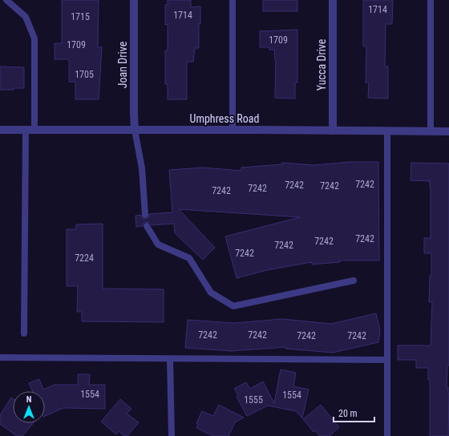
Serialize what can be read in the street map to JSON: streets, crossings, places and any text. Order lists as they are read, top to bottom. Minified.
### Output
{"streets":{"street":["Joan Drive","Yucca Drive","Umphress Road"]},"crossings":[["Joan Drive","Umphress Road"],["Yucca Drive","Umphress Road"]],"house_numbers":["1714","1714","1715","1709","1709","1705","7242","7242","7242","7242","7242","7242","7242","7242","7242","7224","7242","7242","7242","7242","1554","1554","1555"],"scale_bar":"20 m","north":"top"}
